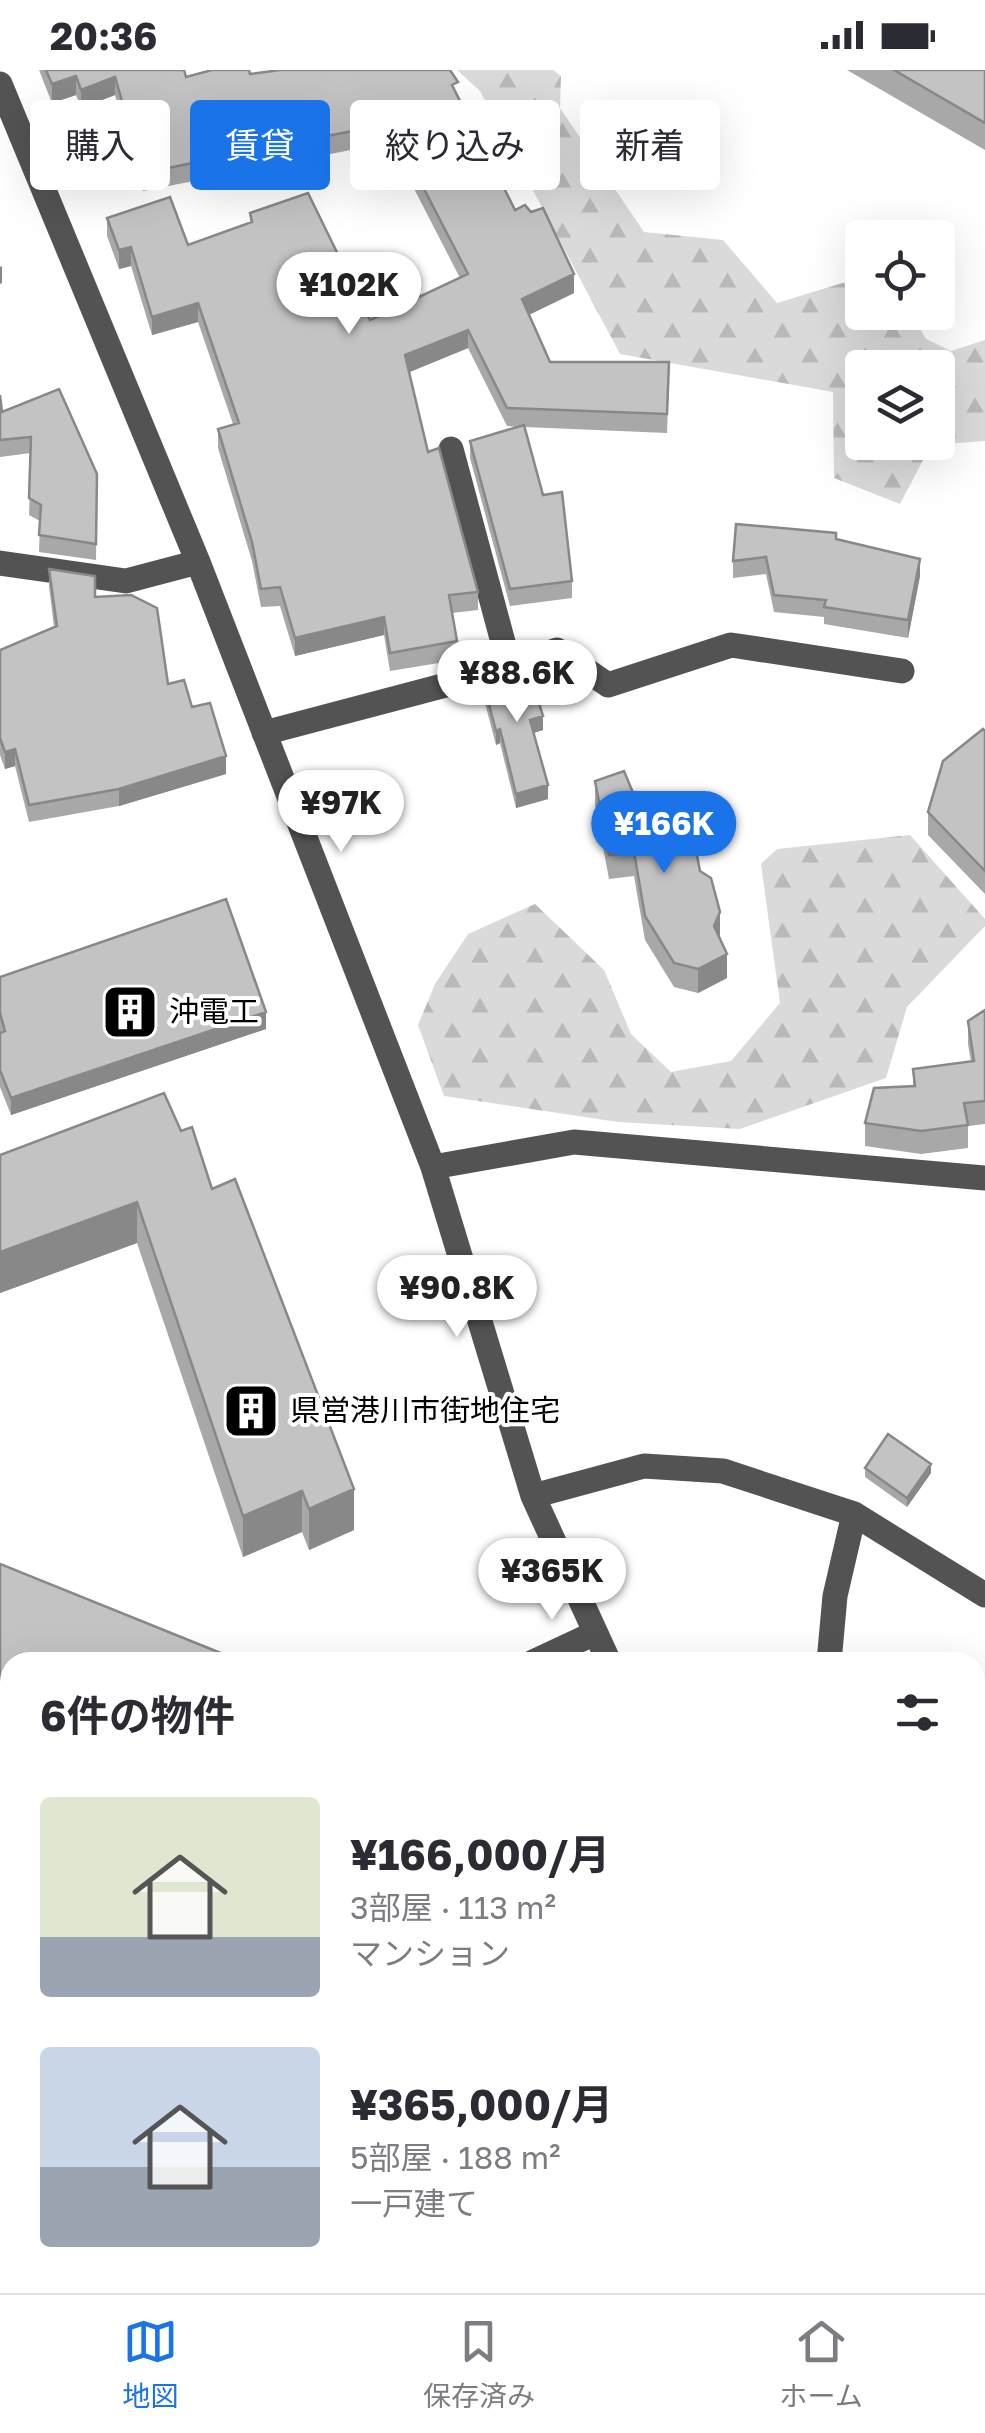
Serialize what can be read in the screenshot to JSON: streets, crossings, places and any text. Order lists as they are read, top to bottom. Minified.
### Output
{"places":{"building":["沖電工","県営港川市街地住宅"]},"page":{"status":"20:36","chip":["購入","賃貸","絞り込み","新着"],"price":["¥102K","¥88.6K","¥97K","¥166K","¥90.8K","¥365K"],"heading":"6件の物件","list":[{"name":"¥166,000/月","note":"3部屋 · 113 m² · マンション"},{"name":"¥365,000/月","note":"5部屋 · 188 m² · 一戸建て"}],"tabs":["地図","保存済み","ホーム"]}}
